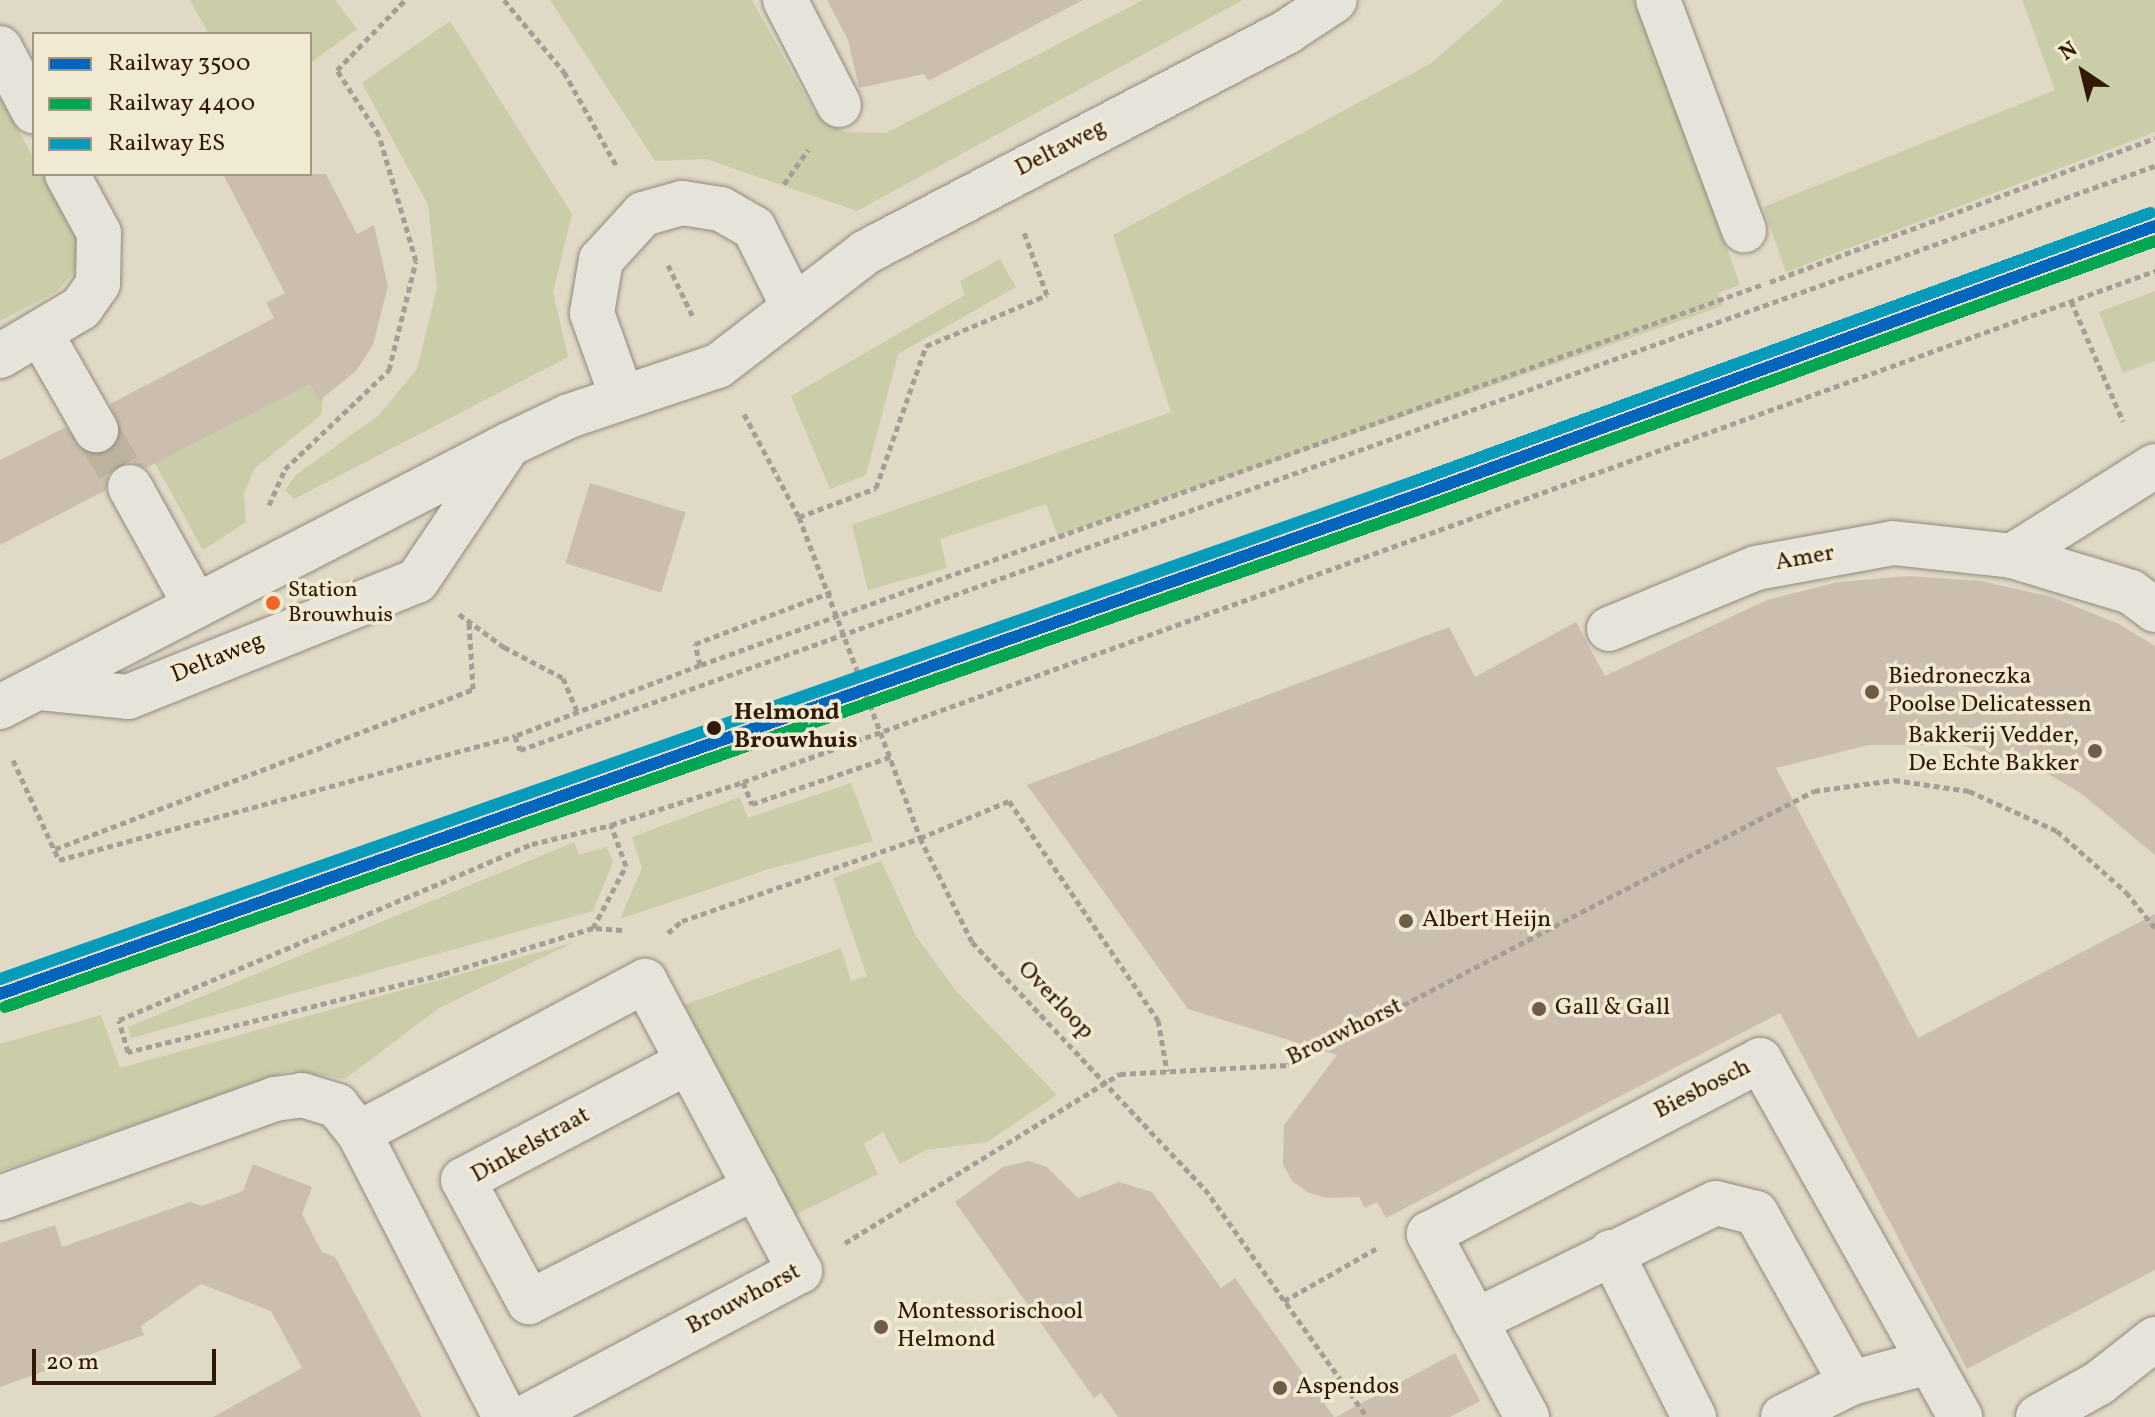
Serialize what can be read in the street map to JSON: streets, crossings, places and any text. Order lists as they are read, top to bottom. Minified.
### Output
{"streets":{"street":["Deltaweg","Amer","Brouwhorst","Biesbosch","Dinkelstraat"],"path":["Overloop"]},"crossings":[["Overloop","Brouwhorst"]],"places":["Station Brouwhuis","Biedroneczka Poolse Delicatessen","Helmond Brouwhuis","Bakkerij Vedder, De Echte Bakker","Albert Heijn","Gall & Gall","Montessorischool Helmond","Aspendos"],"lines":["rail line ES","rail line 3500","rail line 4400"],"legend":["Railway 3500","Railway 4400","Railway ES"],"scale_bar":"20 m","north":"top left"}
